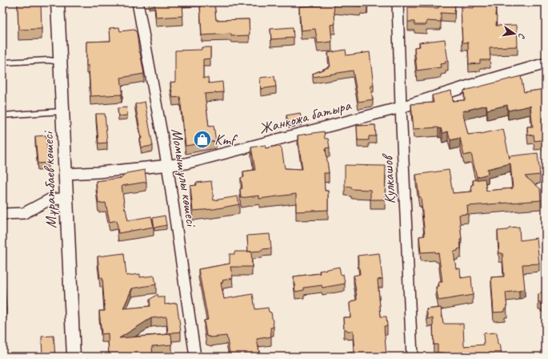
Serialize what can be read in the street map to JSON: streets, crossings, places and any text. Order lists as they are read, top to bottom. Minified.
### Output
{"streets":{"street":["Жанкожа батыра","Момышұлы көшесі","Мұратбаев көшесі","Кулкашов"]},"crossings":[["Жанкожа батыра","Момышұлы көшесі"],["Жанкожа батыра","Мұратбаев көшесі"],["Жанкожа батыра","Кулкашов"]],"places":{"shop":["Kmf"]},"north":"right"}
